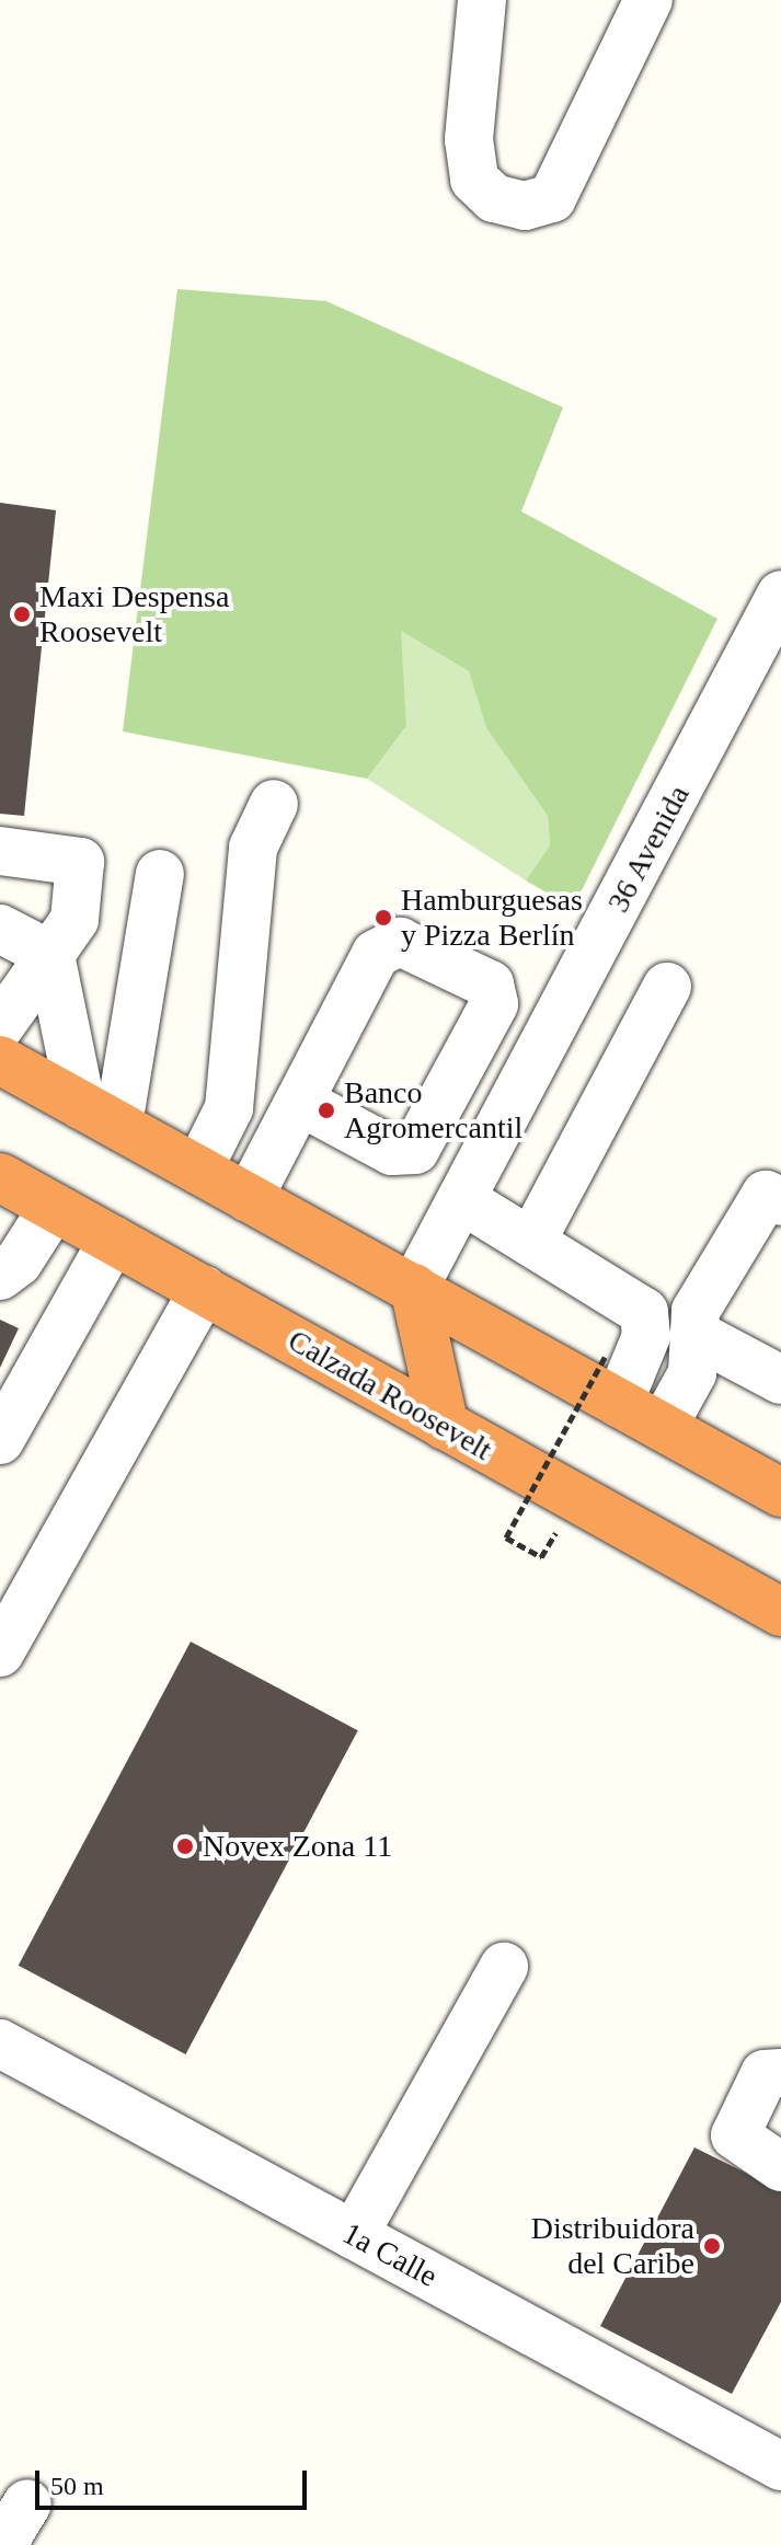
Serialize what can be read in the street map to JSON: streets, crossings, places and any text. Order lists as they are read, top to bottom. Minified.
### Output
{"streets":{"highway":["Calzada Roosevelt"],"street":["36 Avenida","1a Calle"]},"places":["Maxi Despensa Roosevelt","Hamburguesas y Pizza Berlín","Banco Agromercantil","Novex Zona 11","Distribuidora del Caribe"],"scale_bar":"50 m"}
